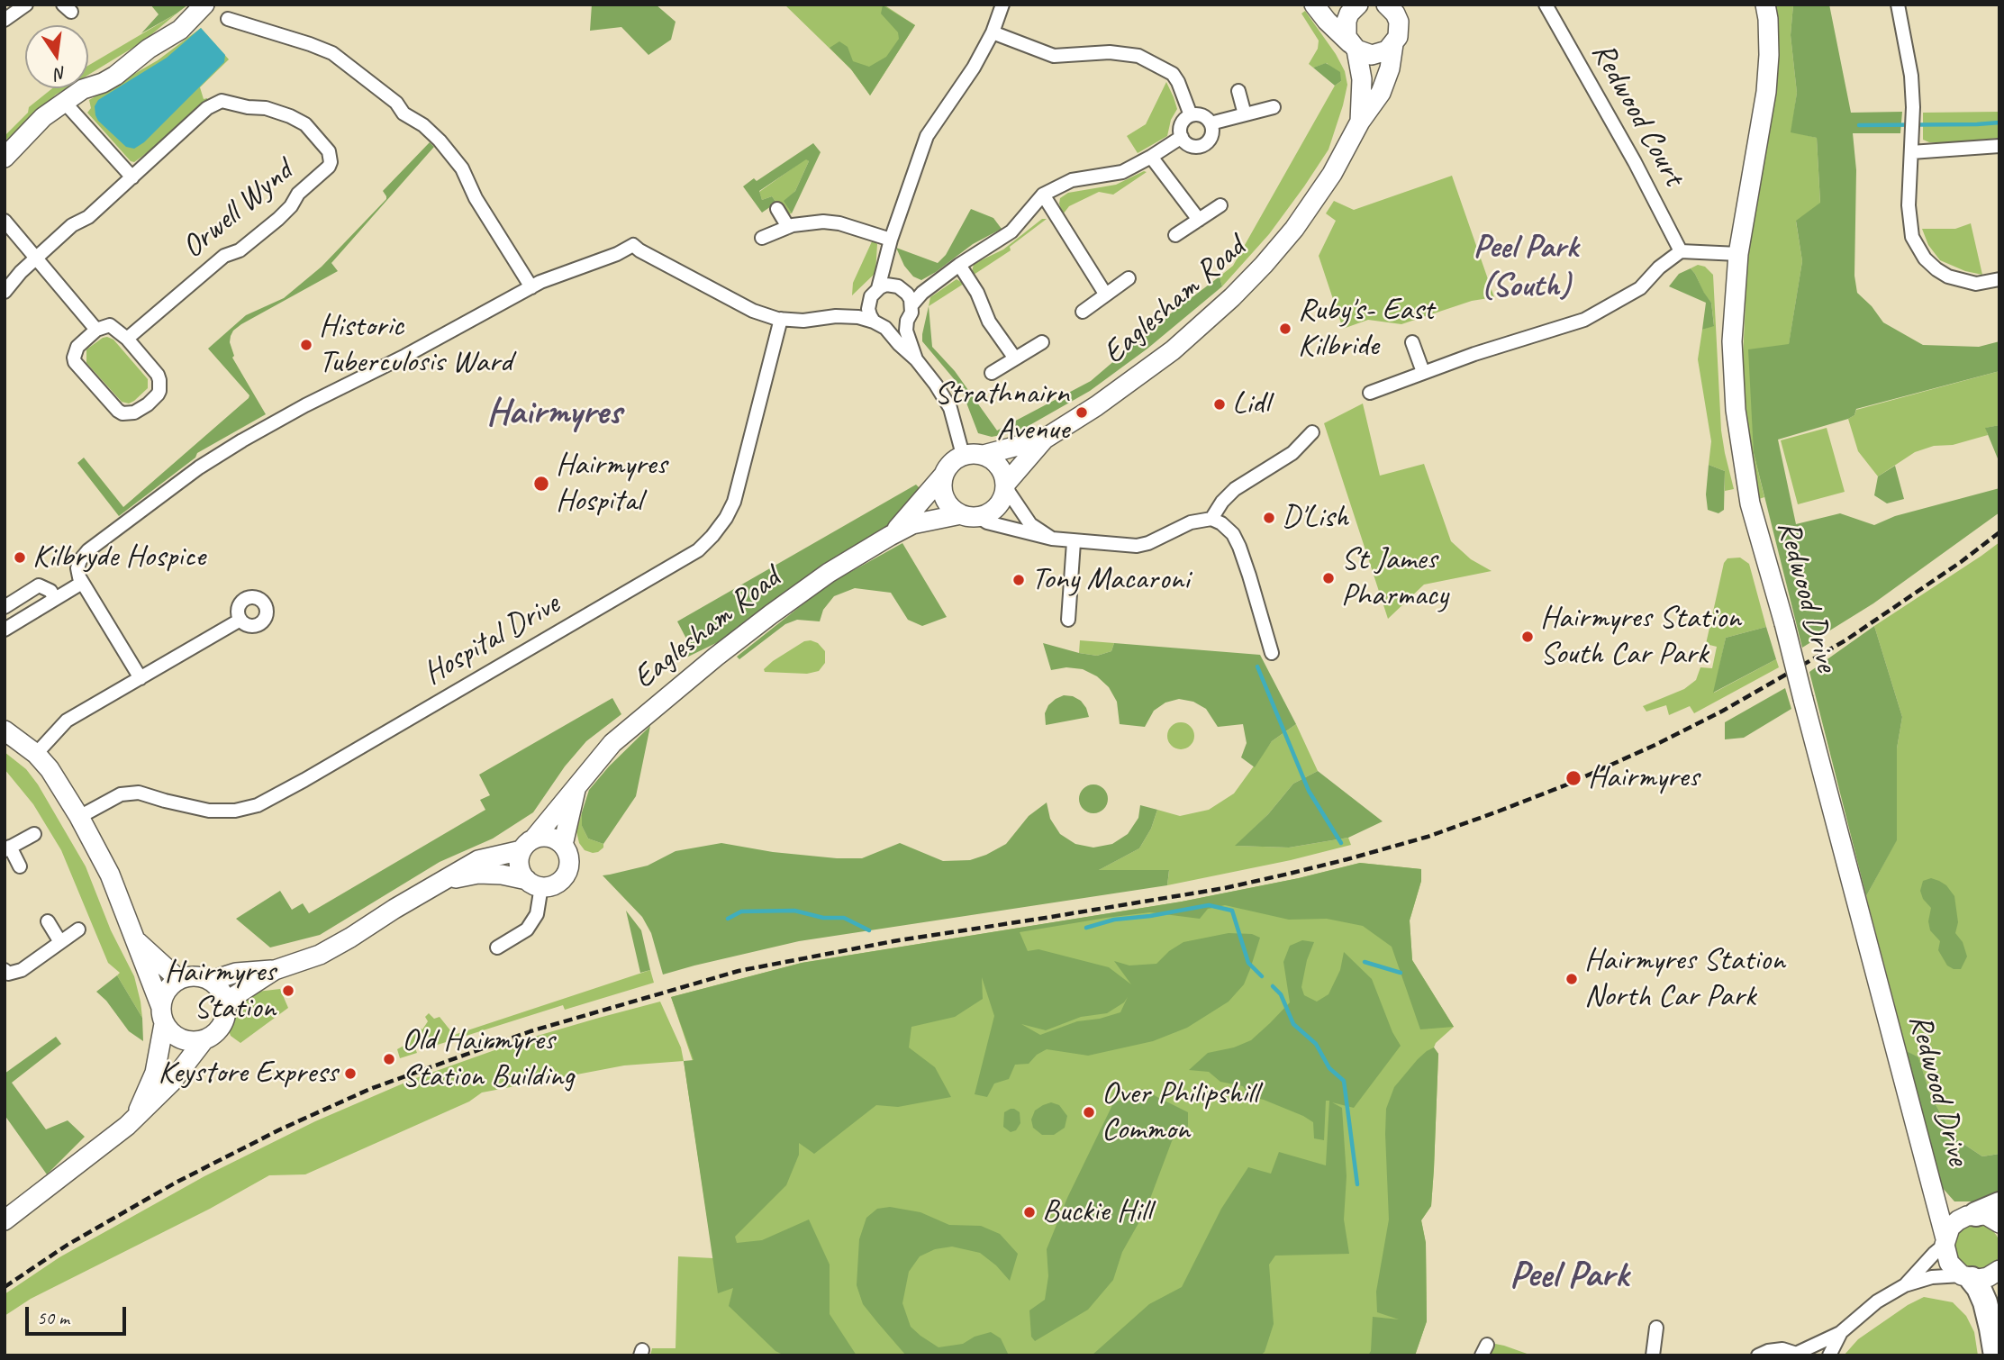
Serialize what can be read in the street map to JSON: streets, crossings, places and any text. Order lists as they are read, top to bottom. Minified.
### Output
{"streets":{"main road":["Eaglesham Road","Redwood Drive"],"street":["Redwood Court","Orwell Wynd","Hospital Drive"]},"districts":["Peel Park (South)","Hairmyres","Peel Park"],"places":["Ruby's- East Kilbride","Historic Tuberculosis Ward","Lidl","Strathnairn Avenue","Hairmyres Hospital","D'Lish","Kilbryde Hospice","St James Pharmacy","Tony Macaroni","Hairmyres Station South Car Park","Hairmyres","Hairmyres Station North Car Park","Hairmyres Station","Old Hairmyres Station Building","Keystore Express","Over Philipshill Common","Buckie Hill"],"scale_bar":"50 m","north":"bottom"}
